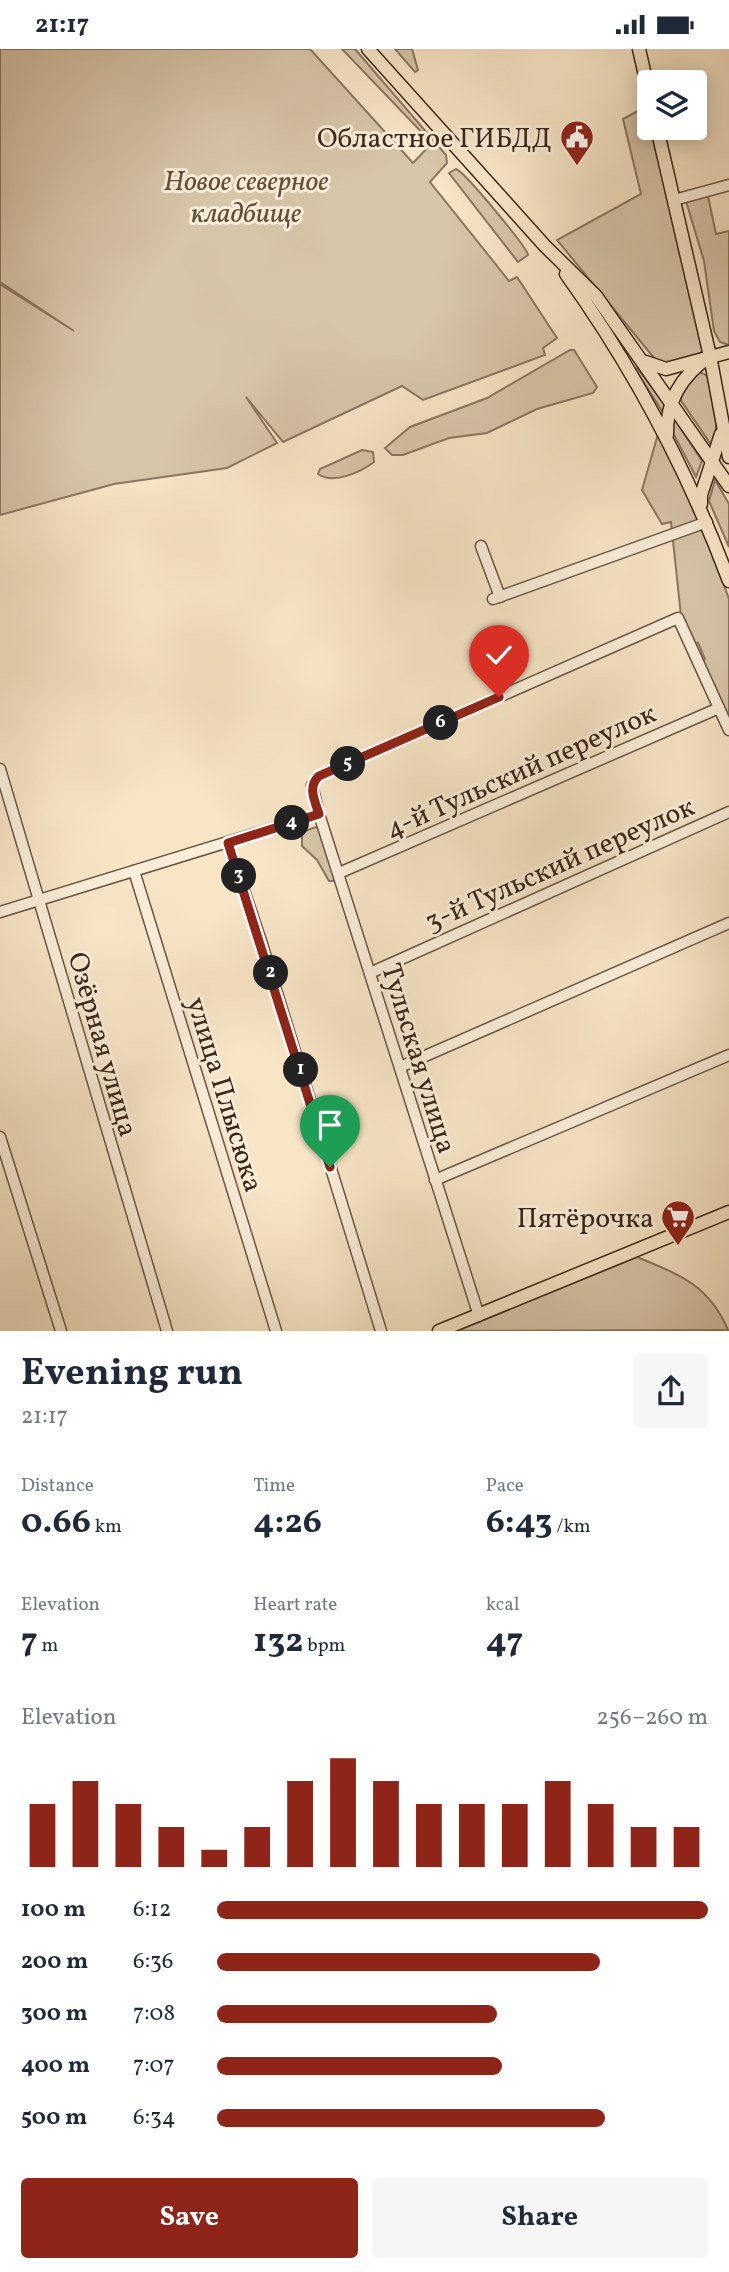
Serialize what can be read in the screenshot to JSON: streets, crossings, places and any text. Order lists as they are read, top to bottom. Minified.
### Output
{"streets":{"street":["4-й Тульский переулок","3-й Тульский переулок","Озёрная улица","Тульская улица","улица Плысюка"]},"crossings":[["4-й Тульский переулок","Тульская улица"],["3-й Тульский переулок","Тульская улица"]],"parks":["Новое северное кладбище"],"places":{"public building":["Областное ГИБДД"],"supermarket":["Пятёрочка"]},"page":{"status":"21:17","pins":["6","5","4","3","2","1"],"heading":["Evening run","21:17"],"stats":[["Distance","0.66 km"],["Time","4:26"],["Pace","6:43 /km"],["Elevation","7 m"],["Heart rate","132 bpm"],["kcal","47"]],"chart":["Elevation","256–260 m"],"list":[{"name":"100 m","note":"6:12"},{"name":"200 m","note":"6:36"},{"name":"300 m","note":"7:08"},{"name":"400 m","note":"7:07"},{"name":"500 m","note":"6:34"}],"buttons":["Save","Share"]}}
